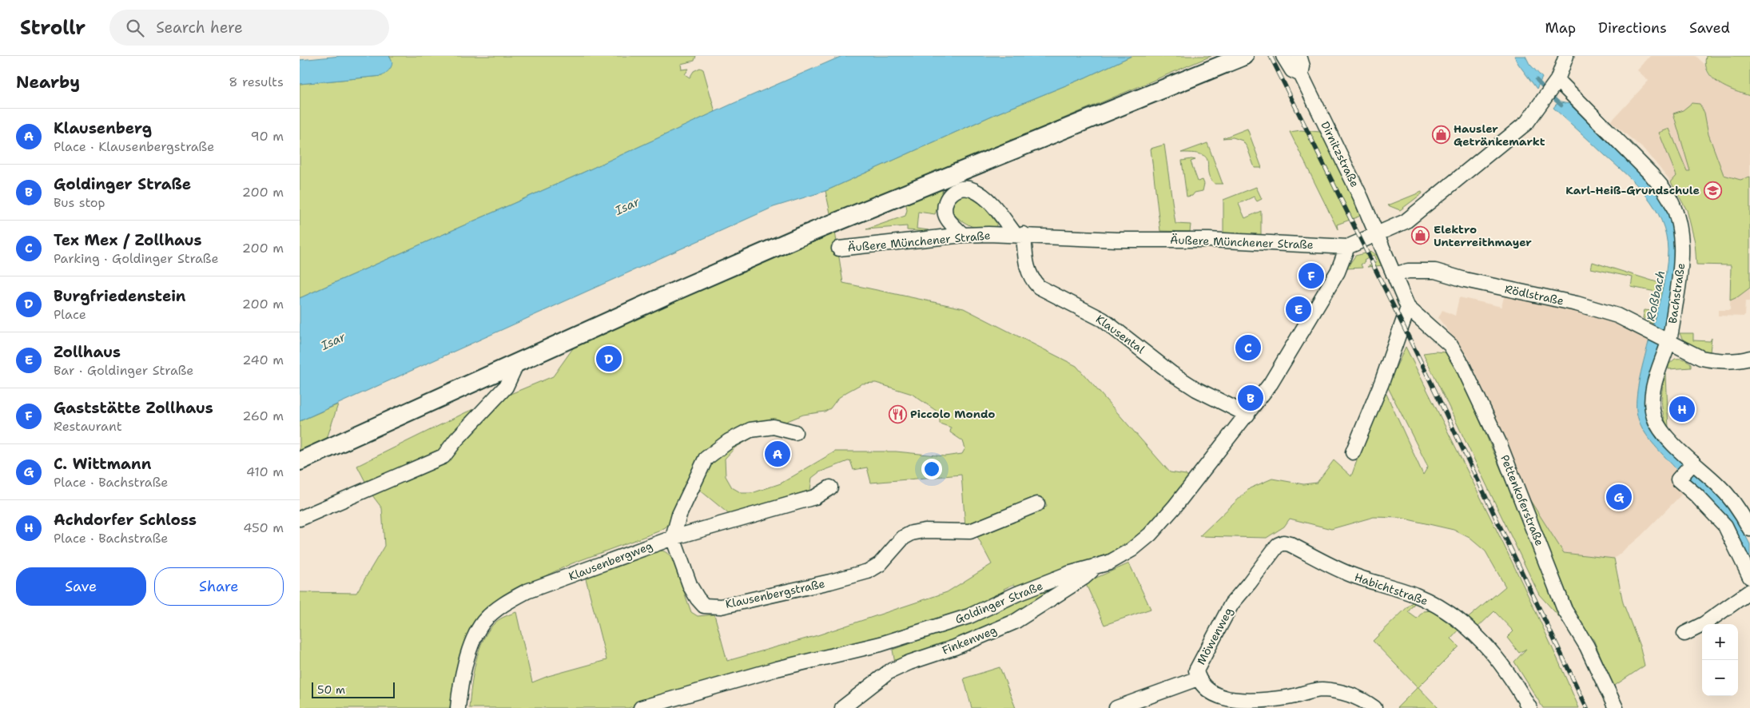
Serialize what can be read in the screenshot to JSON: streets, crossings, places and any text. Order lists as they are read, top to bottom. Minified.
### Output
{"streets":{"street":["Dirnitzstraße","Äußere Münchener Straße","Bachstraße","Rödlstraße","Klausental","Pettenkoferstraße","Klausenbergweg","Habichtstraße","Klausenbergstraße","Goldinger Straße","Möwenweg","Finkenweg"]},"crossings":[["Dirnitzstraße","Äußere Münchener Straße"],["Dirnitzstraße","Pettenkoferstraße"],["Äußere Münchener Straße","Bachstraße"],["Äußere Münchener Straße","Klausental"],["Äußere Münchener Straße","Pettenkoferstraße"],["Äußere Münchener Straße","Goldinger Straße"],["Bachstraße","Rödlstraße"],["Rödlstraße","Pettenkoferstraße"],["Klausental","Goldinger Straße"],["Klausenbergweg","Klausenbergstraße"],["Habichtstraße","Möwenweg"],["Goldinger Straße","Finkenweg"]],"water":["Isar","Roßbach"],"places":{"shop":["Hausler Getränkemarkt","Elektro Unterreithmayer"],"school or university":["Karl-Heiß-Grundschule"],"restaurant":["Piccolo Mondo"]},"scale_bar":"50 m","page":{"header":"Strollr","search":"Search here","nav":["Map","Directions","Saved"],"heading":["Nearby","8 results"],"list":[{"mark":"A","name":"Klausenberg","note":"Place · Klausenbergstraße","value":"90 m"},{"mark":"B","name":"Goldinger Straße","note":"Bus stop","value":"200 m"},{"mark":"C","name":"Tex Mex / Zollhaus","note":"Parking · Goldinger Straße","value":"200 m"},{"mark":"D","name":"Burgfriedenstein","note":"Place","value":"200 m"},{"mark":"E","name":"Zollhaus","note":"Bar · Goldinger Straße","value":"240 m"},{"mark":"F","name":"Gaststätte Zollhaus","note":"Restaurant","value":"260 m"},{"mark":"G","name":"C. Wittmann","note":"Place · Bachstraße","value":"410 m"},{"mark":"H","name":"Achdorfer Schloss","note":"Place · Bachstraße","value":"450 m"}],"pins":["F","E","C","D","B","H","A","G"],"buttons":["Save","Share"],"map_buttons":["+","−"],"scale":"50 m"}}
